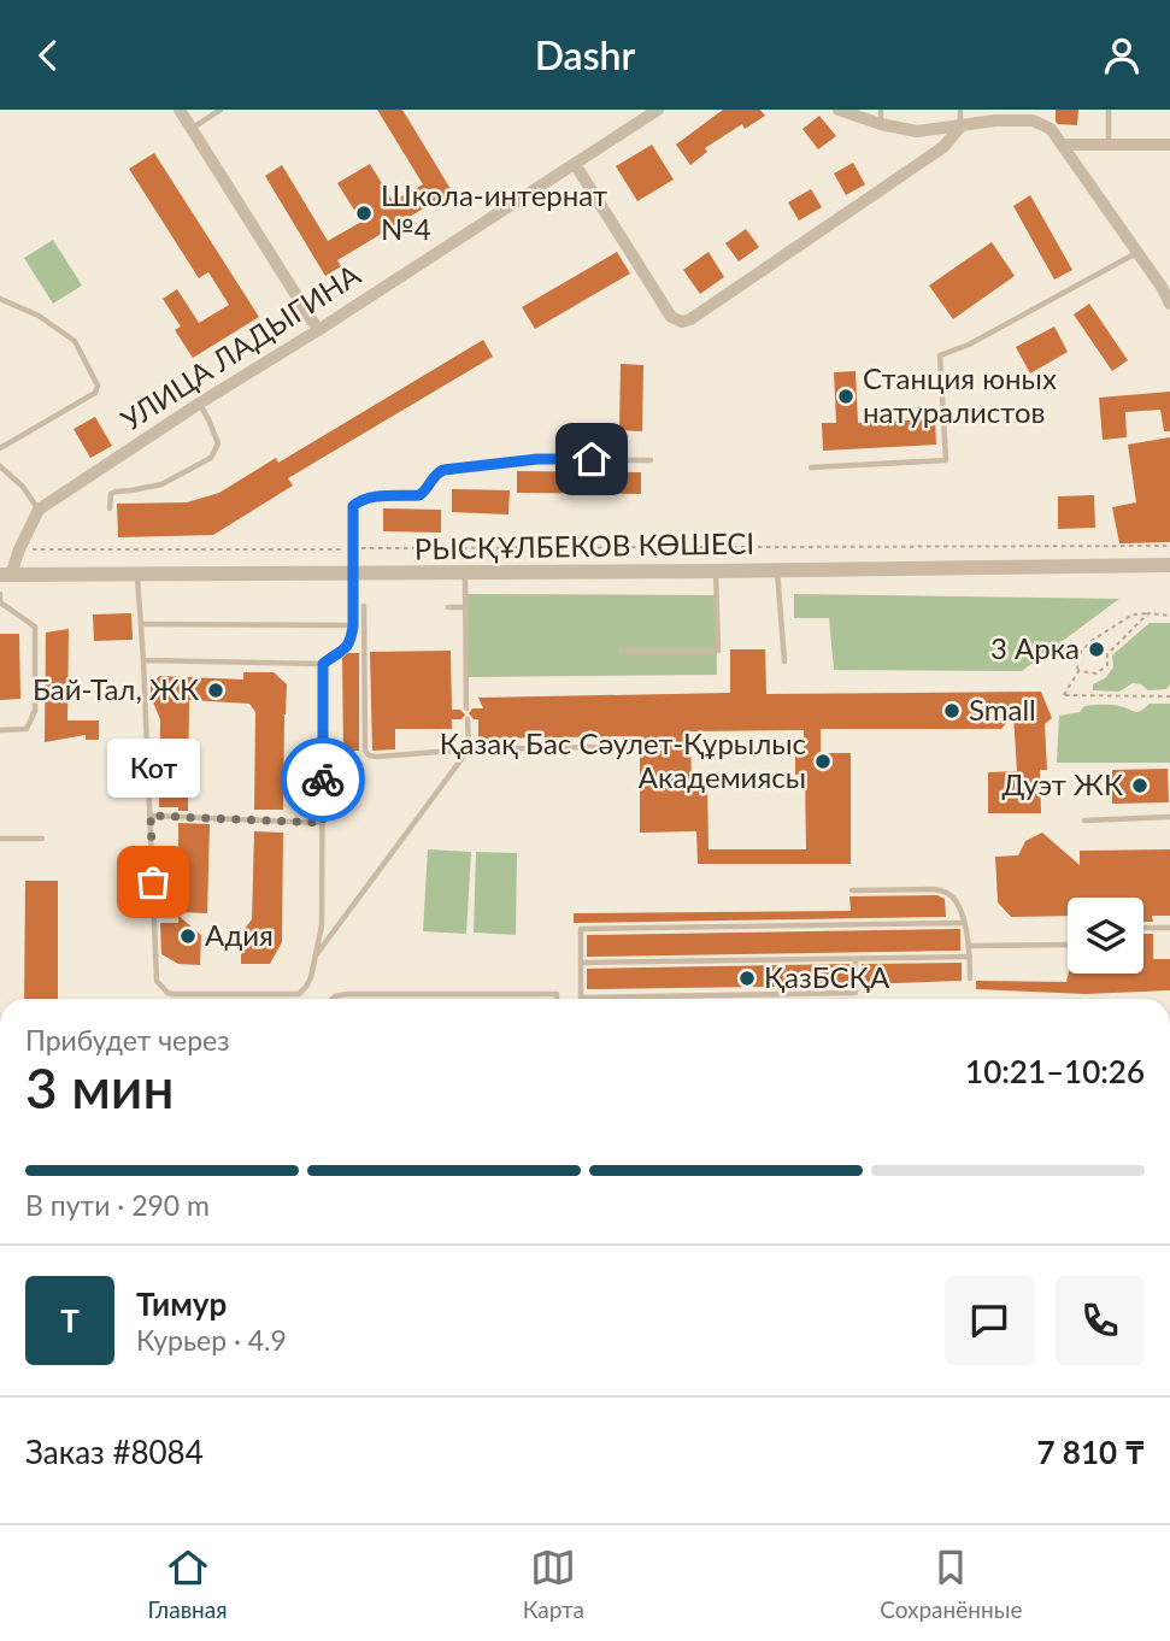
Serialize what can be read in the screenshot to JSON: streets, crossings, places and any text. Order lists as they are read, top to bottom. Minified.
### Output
{"streets":{"street":["УЛИЦА ЛАДЫГИНА","РЫСҚҰЛБЕКОВ КӨШЕСІ"]},"places":["Школа-интернат №4","Станция юных натуралистов","3 Арка","Бай-Тал, ЖК","Small","Қазақ Бас Сәулет-Құрылыс Академиясы","Дуэт ЖК","Кот","Адия","ҚазБСҚА"],"page":{"header":"Dashr","bubble":"Кот","heading":["3 мин","Прибудет через","10:21–10:26"],"panel":["Тимур","Курьер · 4.9","Заказ #8084","7 810 ₸"],"bar":"В пути · 290 m","round":"Т","tabs":["Главная","Карта","Сохранённые"]}}
